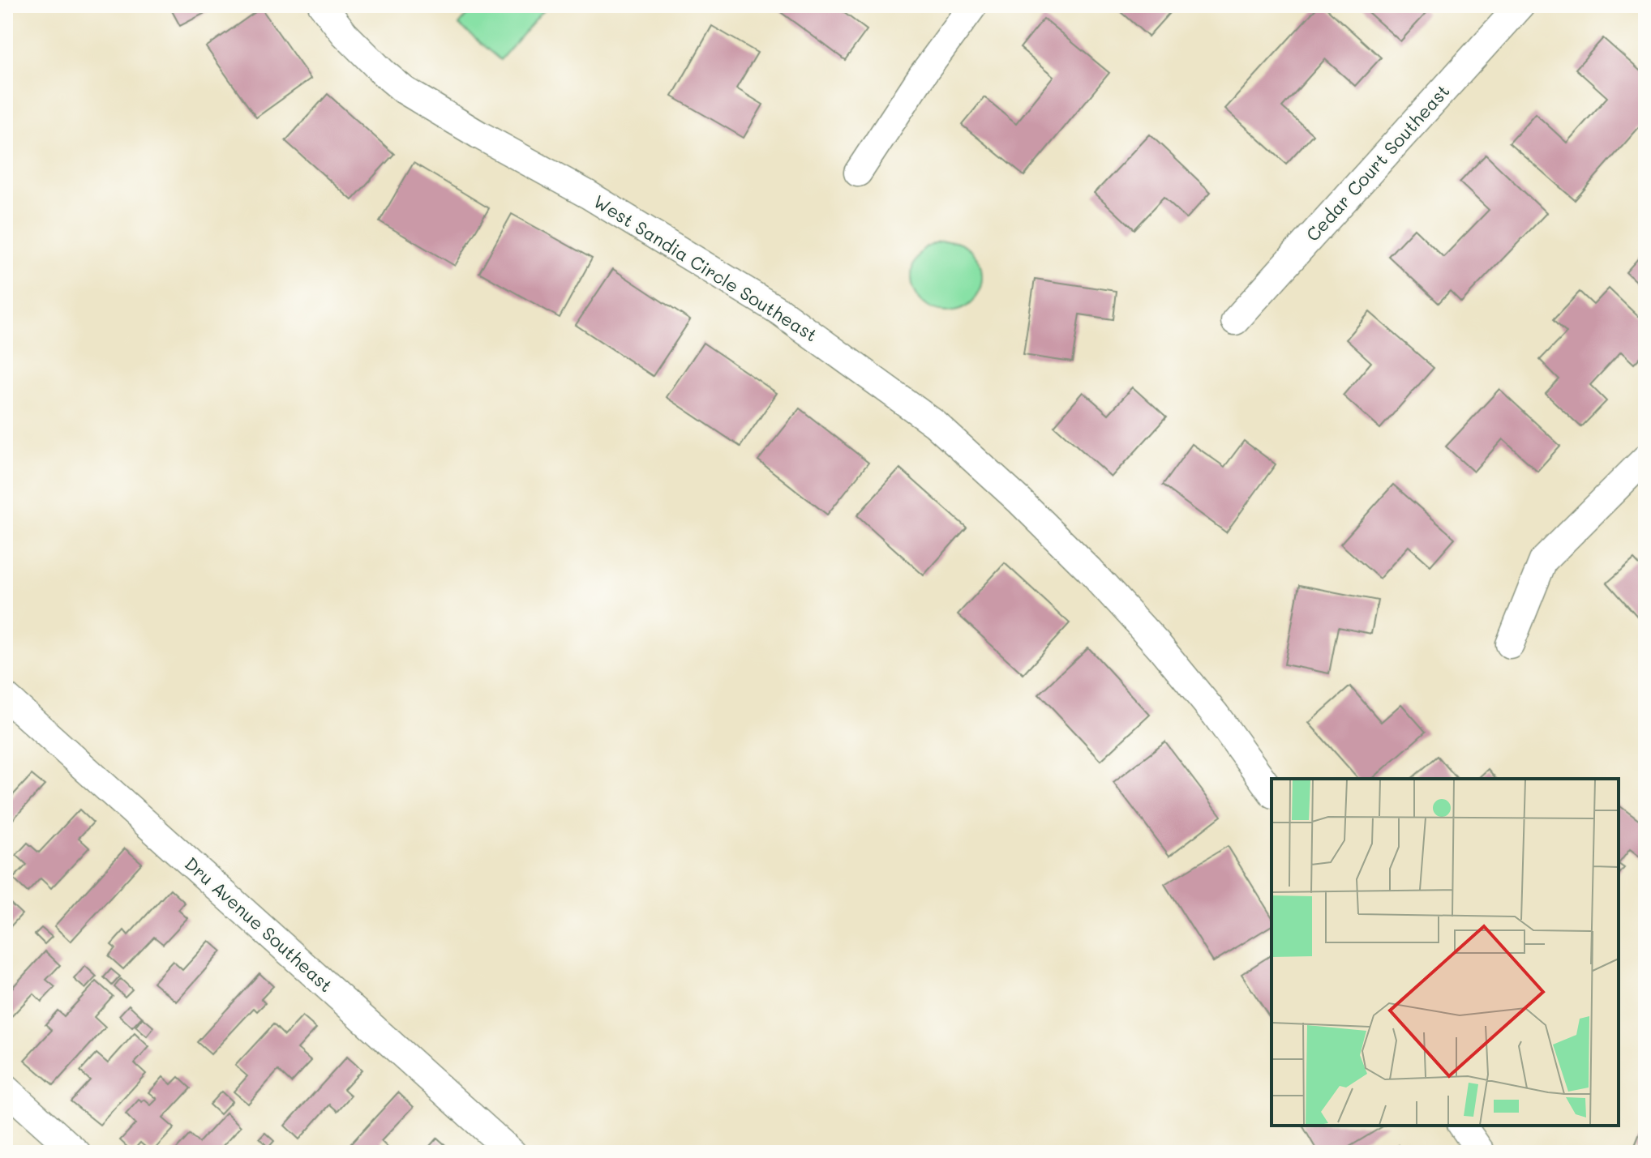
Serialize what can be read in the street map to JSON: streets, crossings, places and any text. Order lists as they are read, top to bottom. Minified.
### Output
{"streets":{"street":["Cedar Court Southeast","West Sandia Circle Southeast","Dru Avenue Southeast"]}}
